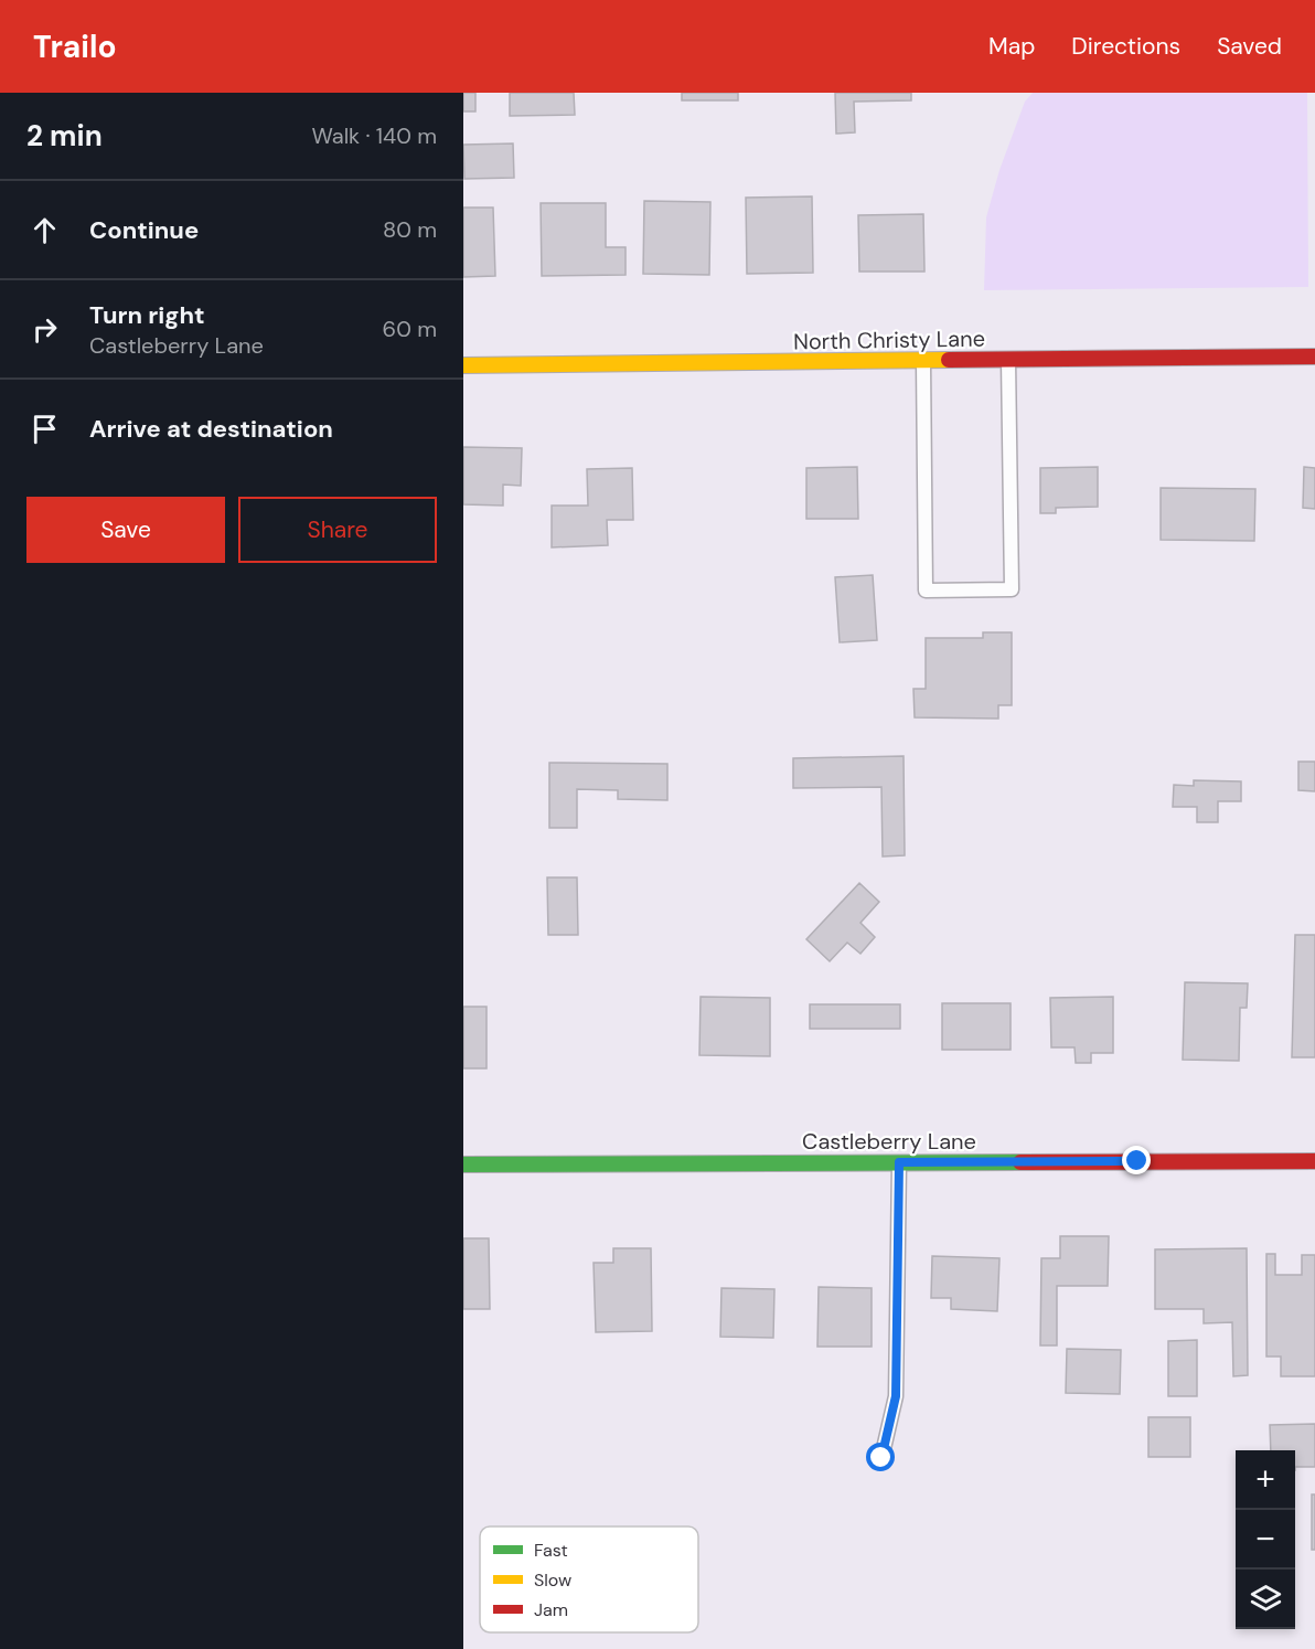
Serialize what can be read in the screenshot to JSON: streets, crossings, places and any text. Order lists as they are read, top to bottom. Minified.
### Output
{"streets":{"street":["North Christy Lane","Castleberry Lane"]},"legend":["Fast","Slow","Jam"],"page":{"header":"Trailo","nav":["Map","Directions","Saved"],"heading":["2 min","Walk · 140 m"],"list":[["Continue","80 m"],["Turn right","Castleberry Lane","60 m"],"Arrive at destination"],"buttons":["Save","Share"],"map_buttons":["+","−"]}}
